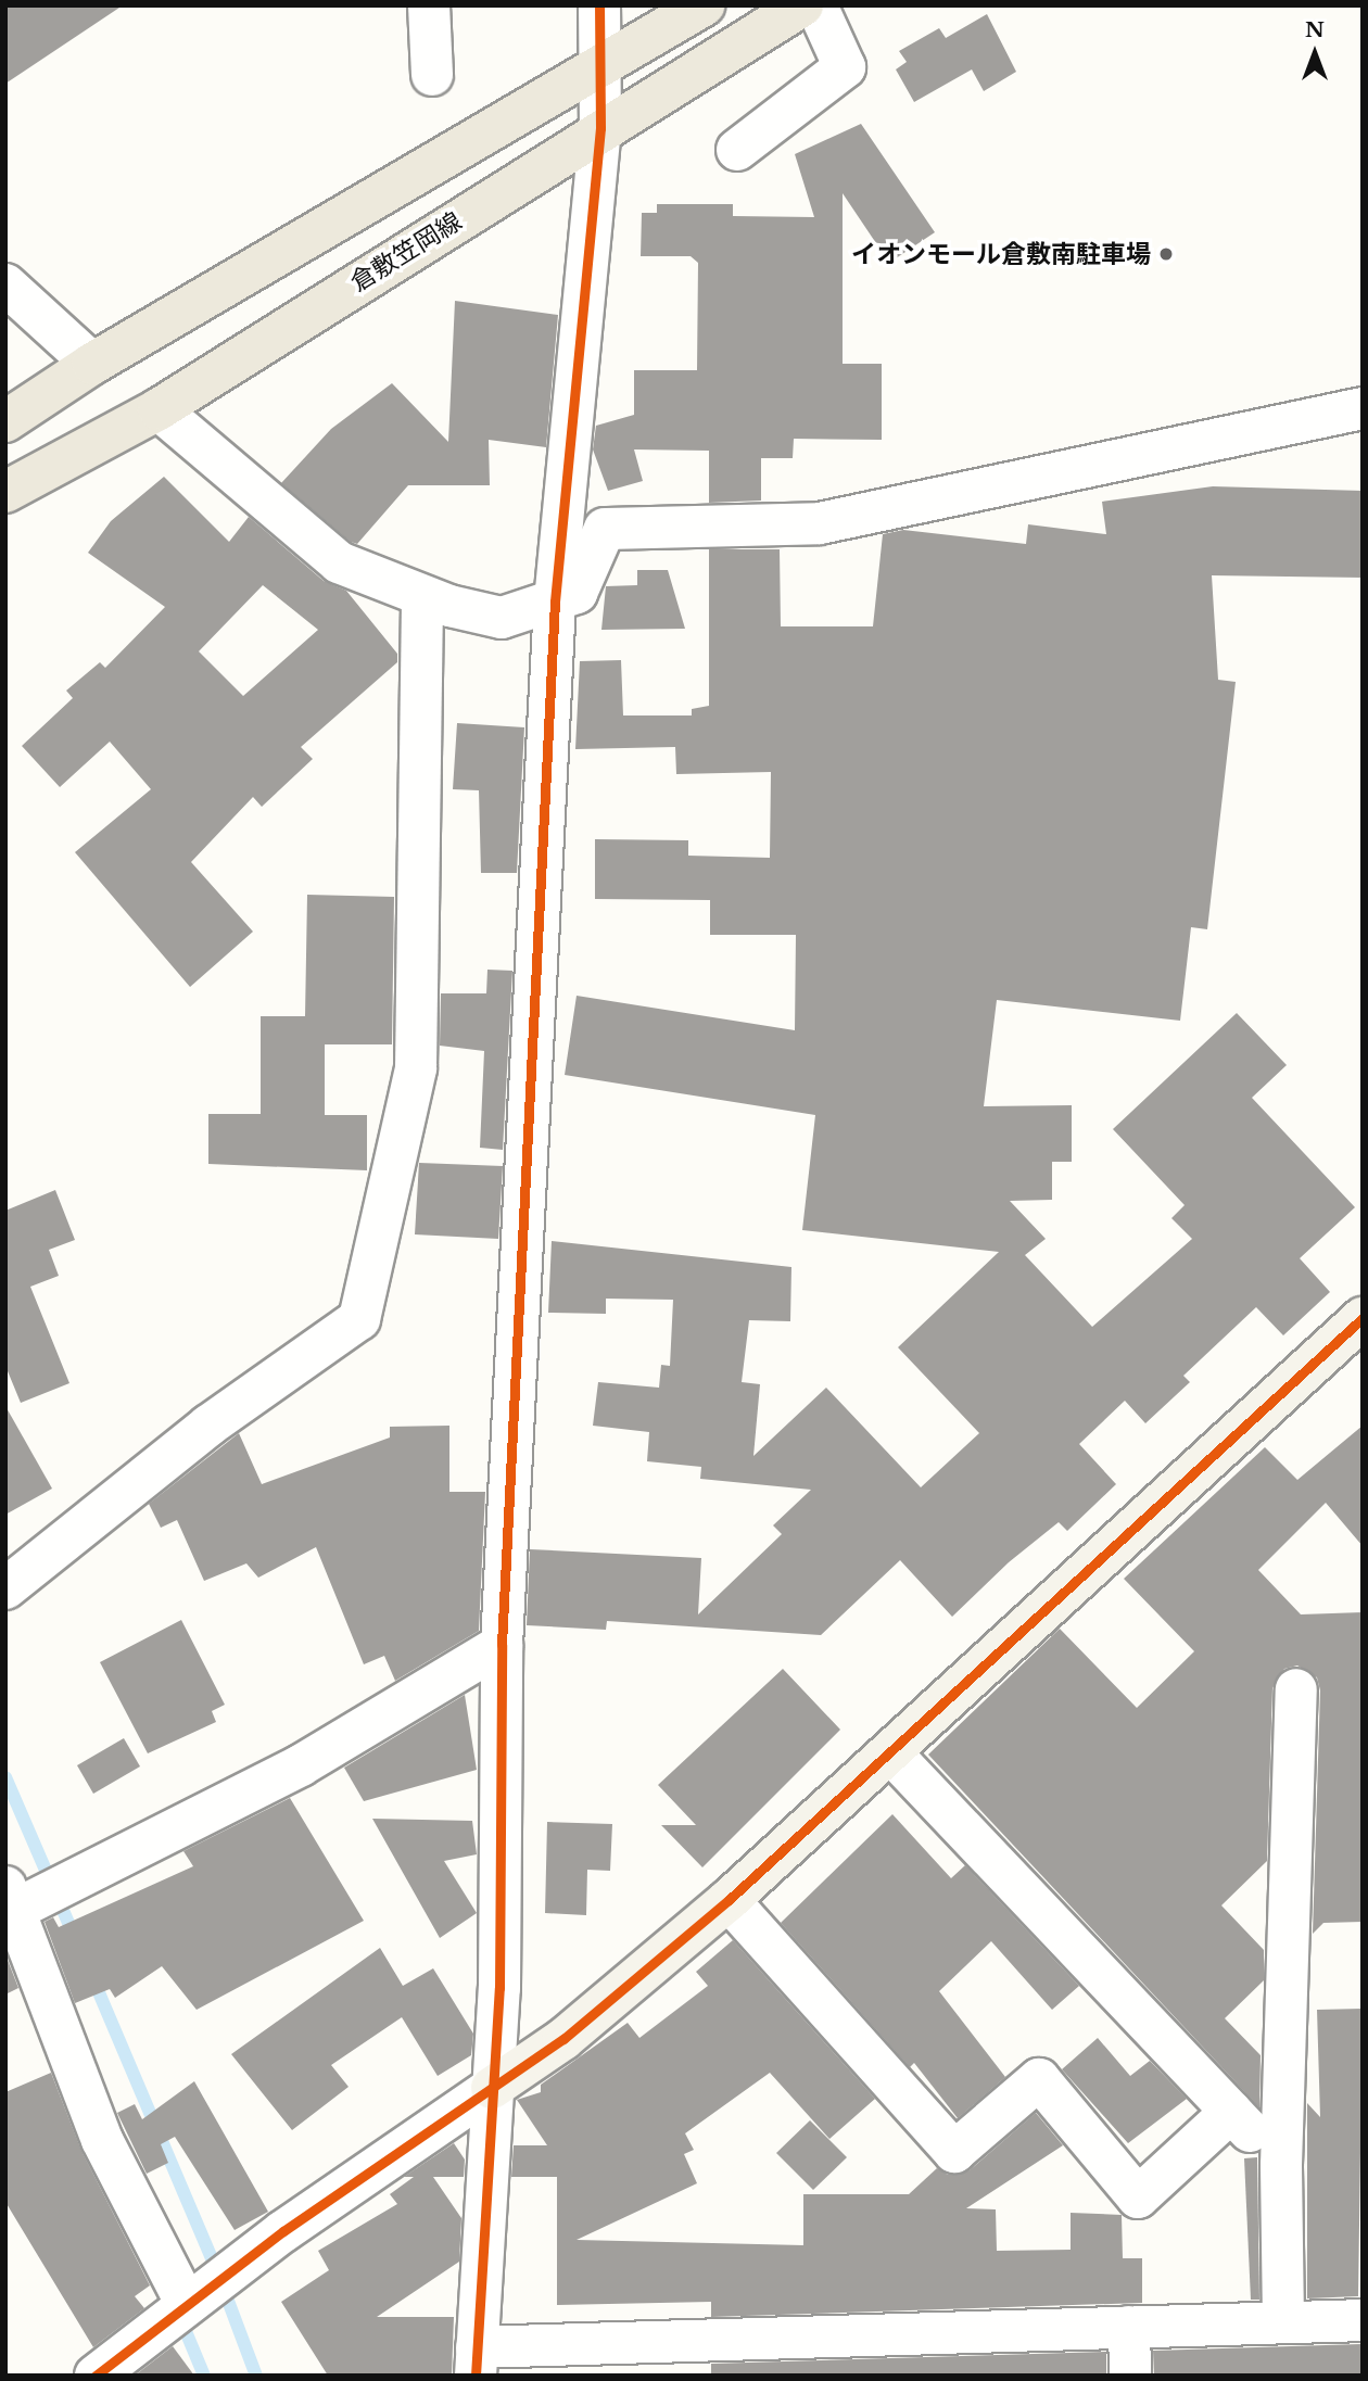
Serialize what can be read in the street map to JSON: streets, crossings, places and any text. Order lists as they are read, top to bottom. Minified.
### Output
{"streets":{"main road":["倉敷笠岡線"]},"places":["イオンモール倉敷南駐車場"],"north":"top"}
